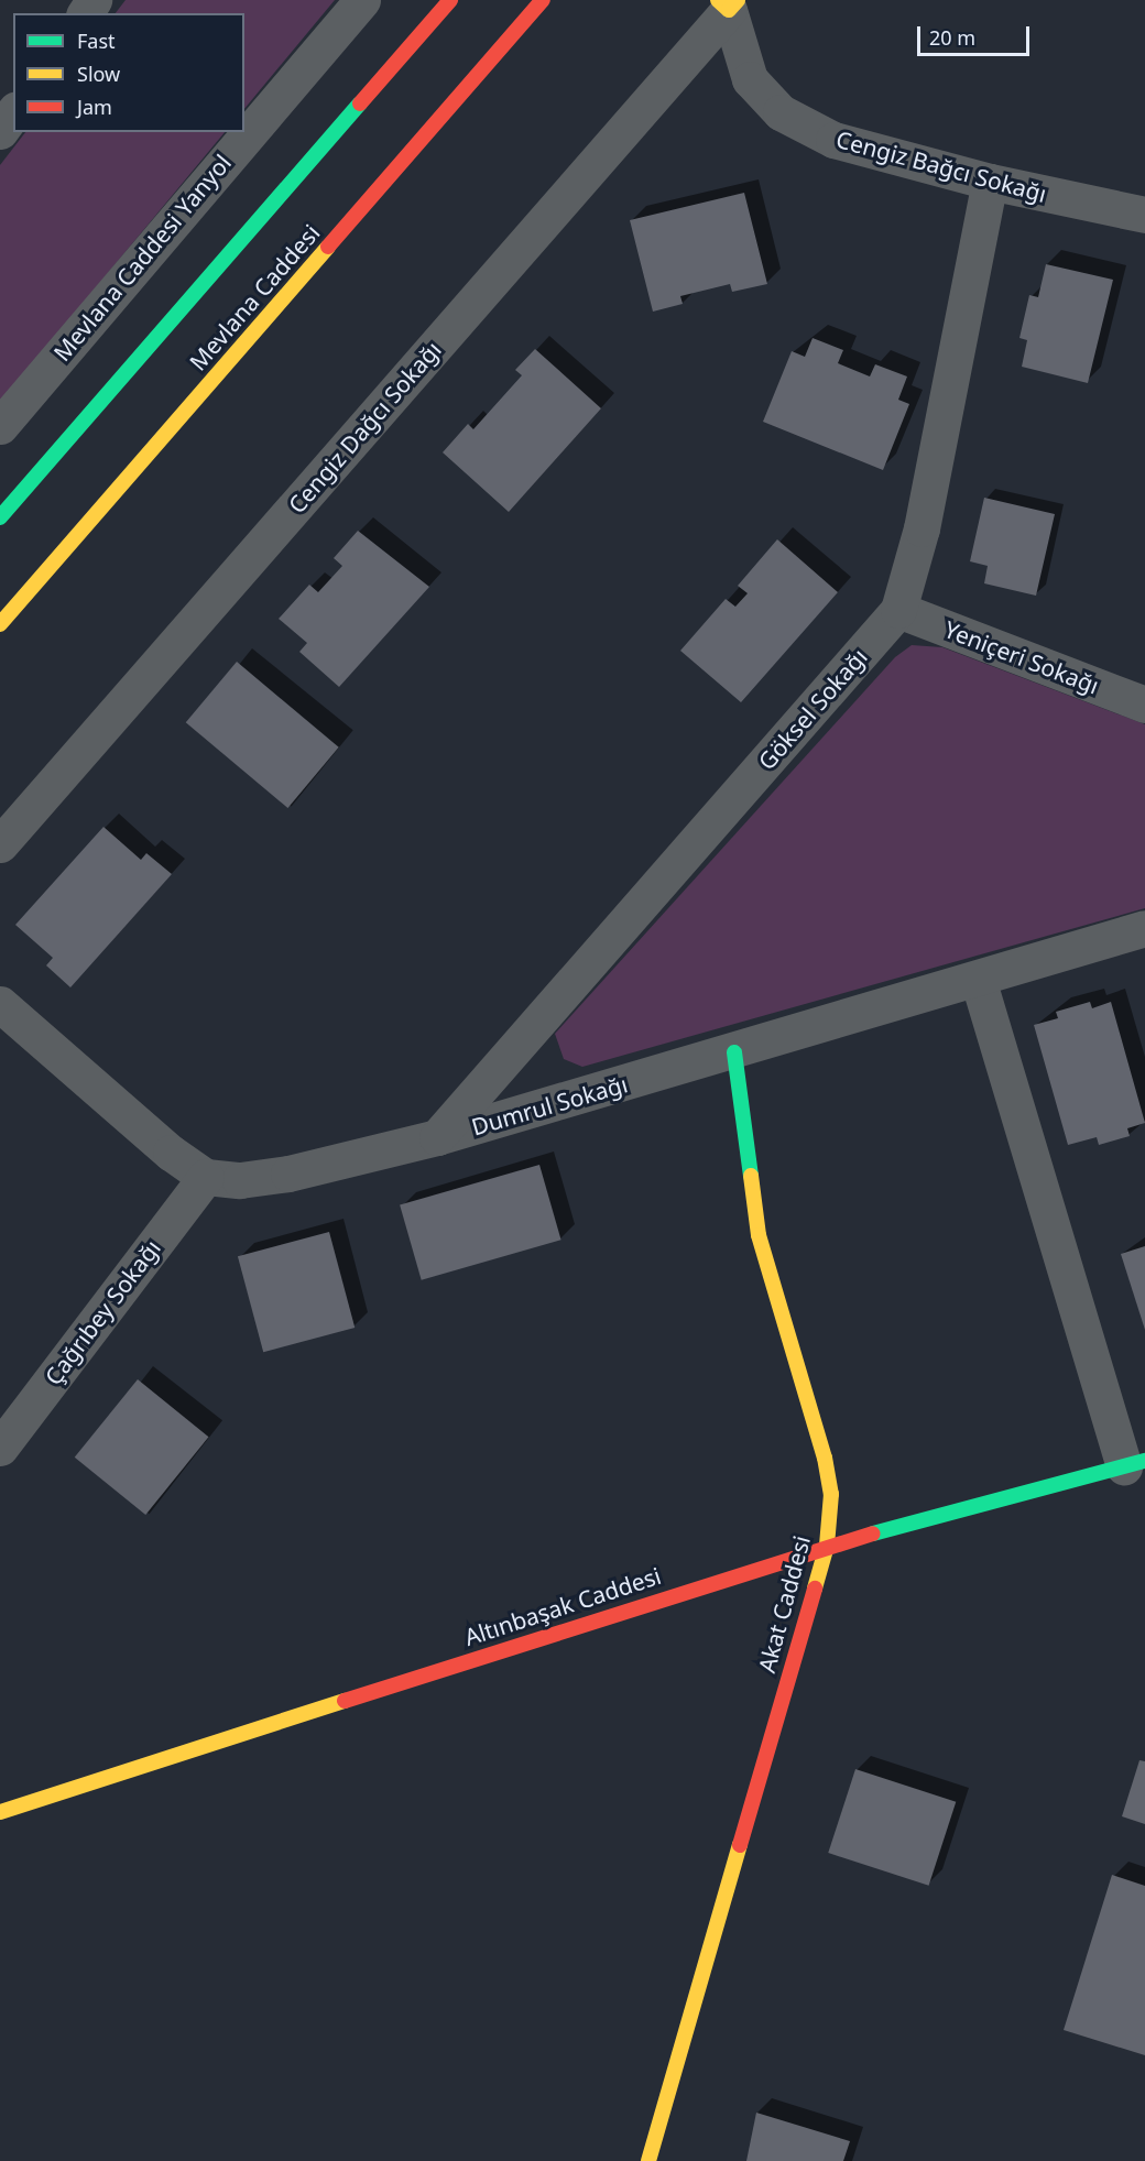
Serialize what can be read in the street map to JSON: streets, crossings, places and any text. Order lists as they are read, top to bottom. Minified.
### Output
{"streets":{"street":["Cengiz Bağcı Sokağı","Mevlana Caddesi Yanyol","Mevlana Caddesi","Cengiz Dağcı Sokağı","Yeniçeri Sokağı","Göksel Sokağı","Dumrul Sokağı","Çağrıbey Sokağı","Akat Caddesi","Altınbaşak Caddesi"]},"crossings":[["Cengiz Bağcı Sokağı","Cengiz Dağcı Sokağı"],["Cengiz Bağcı Sokağı","Göksel Sokağı"],["Yeniçeri Sokağı","Göksel Sokağı"],["Göksel Sokağı","Dumrul Sokağı"],["Dumrul Sokağı","Çağrıbey Sokağı"],["Dumrul Sokağı","Akat Caddesi"],["Akat Caddesi","Altınbaşak Caddesi"]],"legend":["Fast","Slow","Jam"],"scale_bar":"20 m"}
